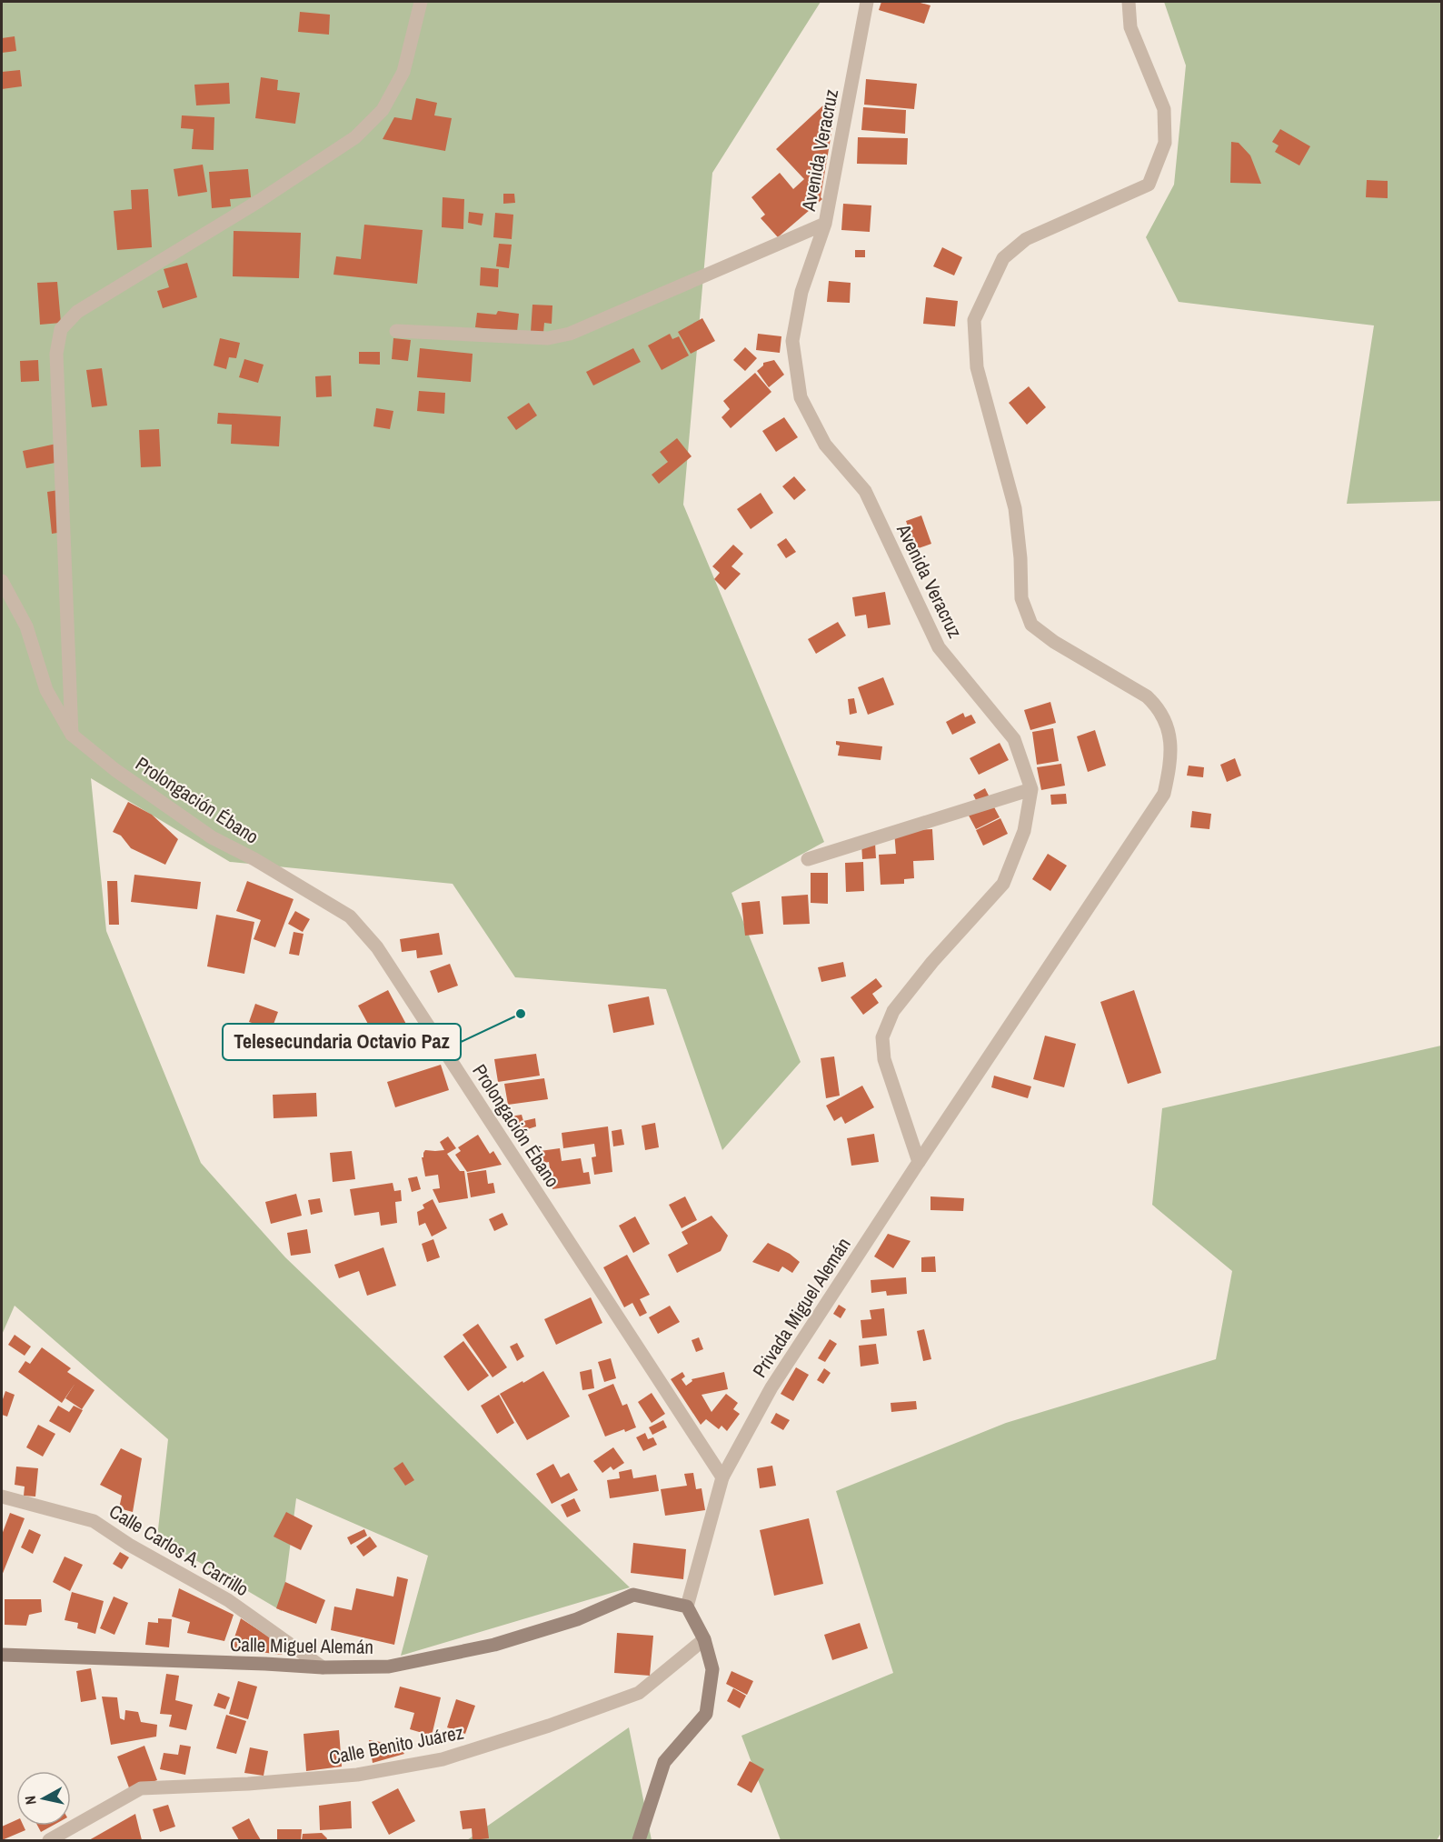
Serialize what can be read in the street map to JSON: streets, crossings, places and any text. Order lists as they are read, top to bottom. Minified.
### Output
{"streets":{"main road":["Calle Miguel Alemán"],"street":["Avenida Veracruz","Prolongación Ébano","Privada Miguel Alemán","Calle Carlos A. Carrillo","Calle Benito Juárez"]},"crossings":[["Avenida Veracruz","Privada Miguel Alemán"],["Prolongación Ébano","Privada Miguel Alemán"],["Calle Carlos A. Carrillo","Calle Miguel Alemán"]],"places":["Telesecundaria Octavio Paz"],"north":"left"}
